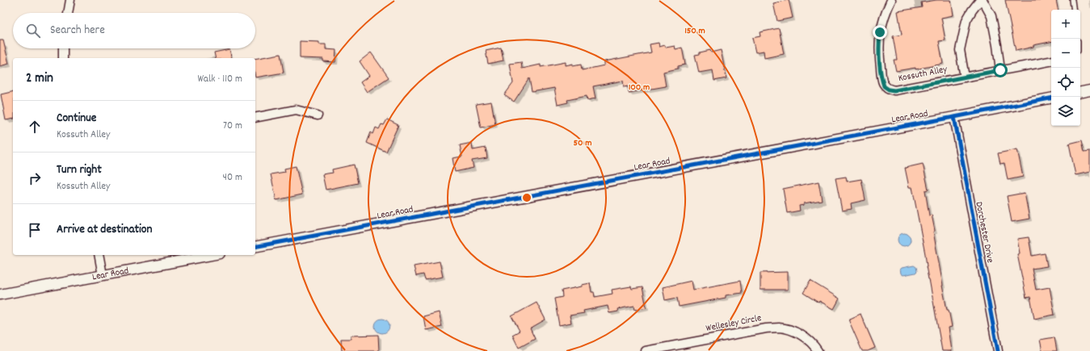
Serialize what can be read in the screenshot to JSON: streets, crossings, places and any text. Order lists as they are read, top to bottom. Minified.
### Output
{"streets":{"street":["Kossuth Alley","Lear Road","Dorchester Drive","Wellesley Circle"]},"crossings":[["Lear Road","Dorchester Drive"]],"page":{"map_buttons":["+","−"],"search":"Search here","heading":["2 min","Walk · 110 m"],"list":[["Continue","Kossuth Alley","70 m"],["Turn right","Kossuth Alley","40 m"],"Arrive at destination"]},"rings":["150 m","100 m","50 m"]}
